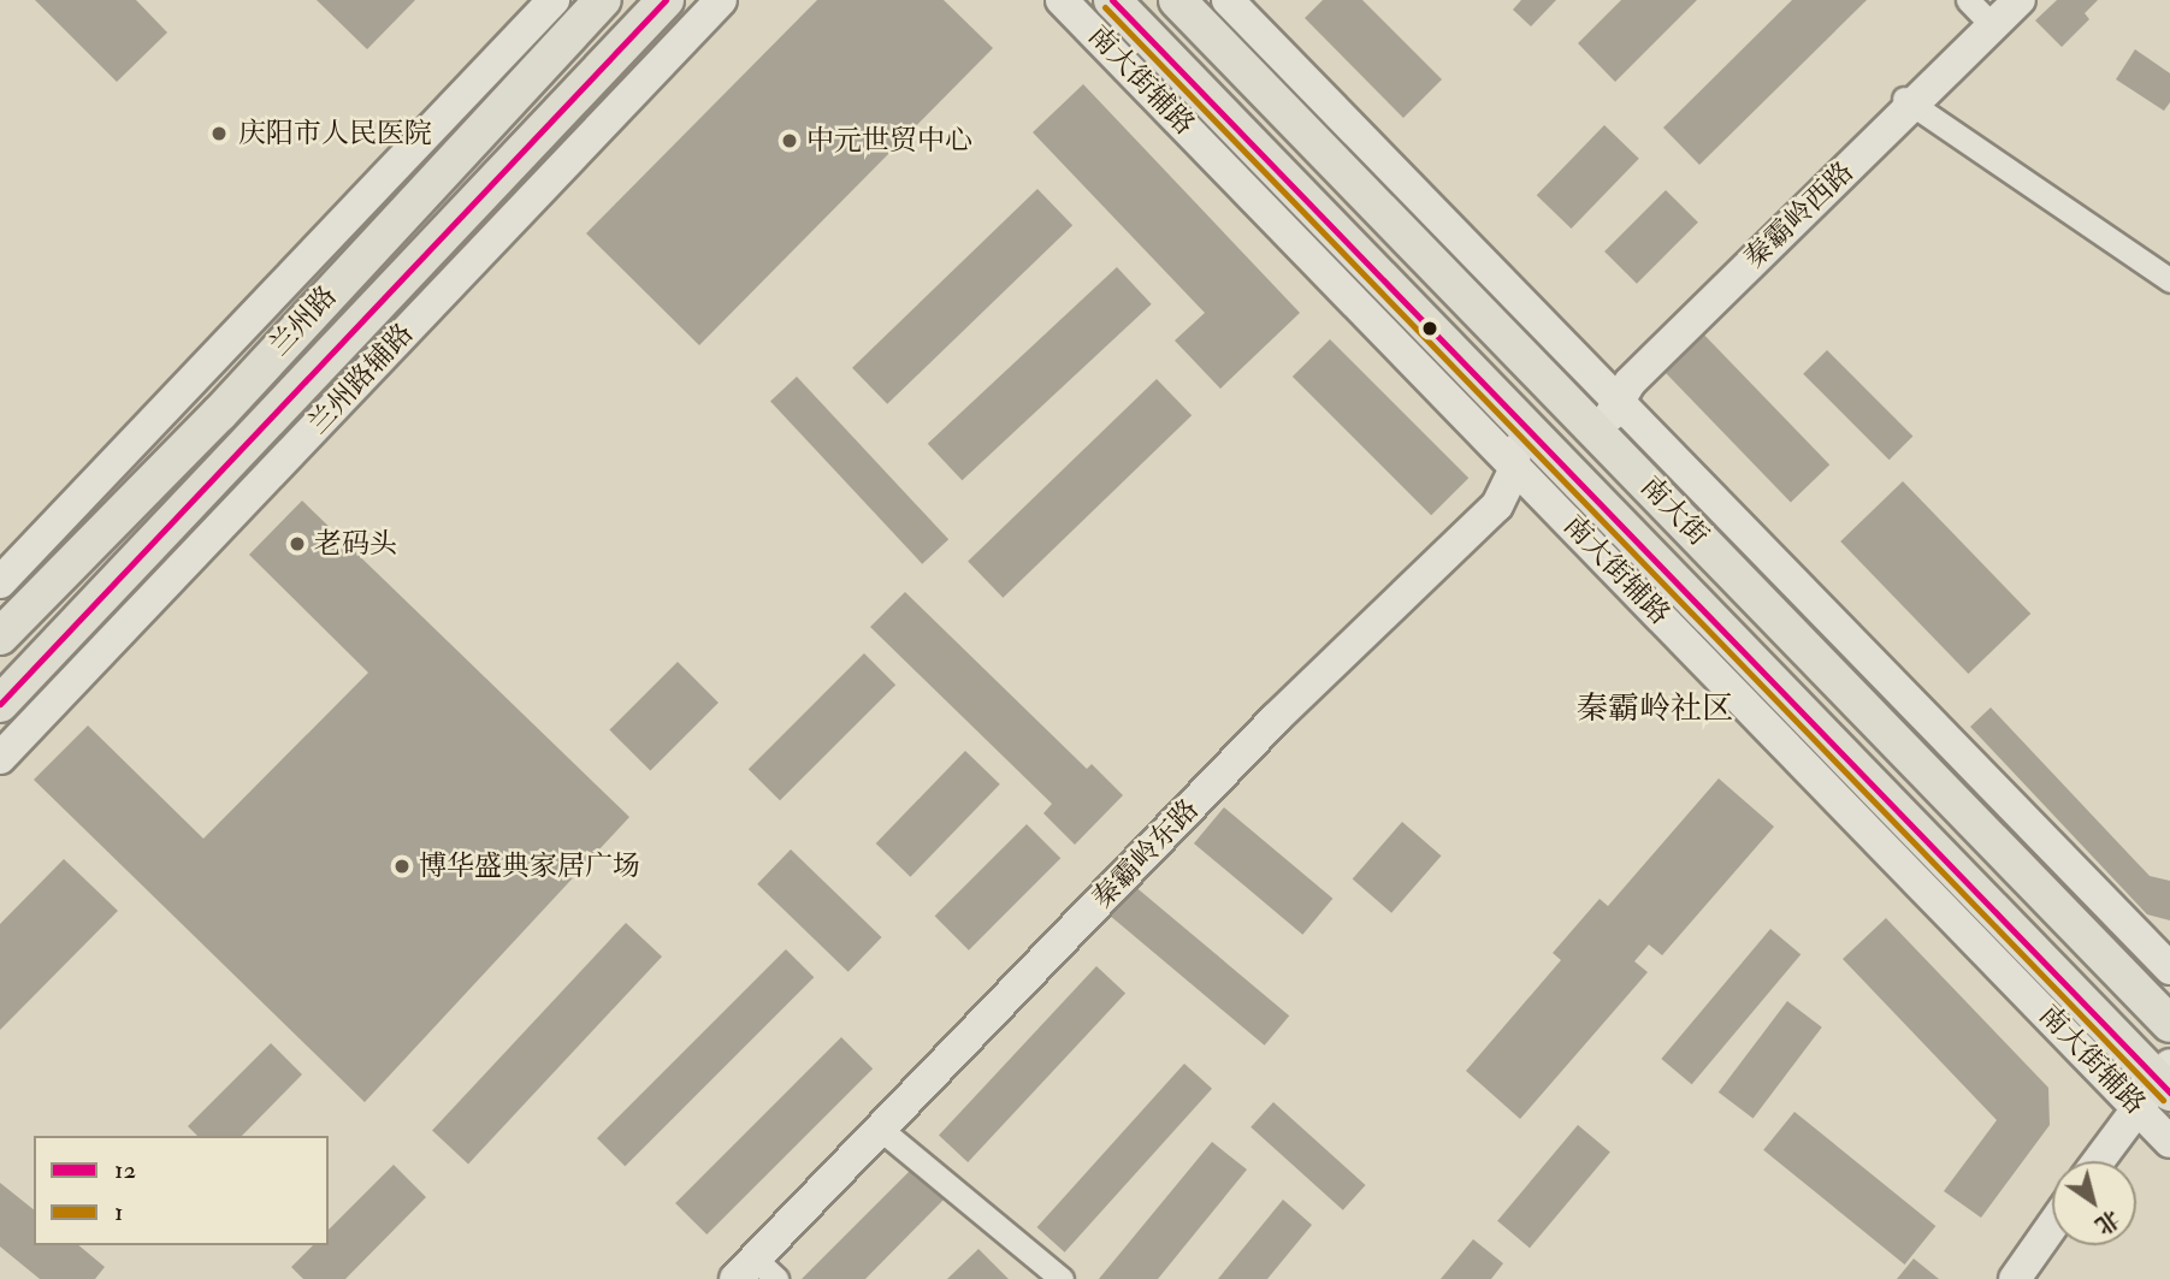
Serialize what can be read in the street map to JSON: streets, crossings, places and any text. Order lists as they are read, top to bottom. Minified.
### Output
{"streets":{"main road":["兰州路","南大街"],"street":["南大街辅路","秦霸岭西路","兰州路辅路","秦霸岭东路"]},"crossings":[["南大街辅路","南大街"],["南大街辅路","秦霸岭东路"],["南大街","秦霸岭东路"]],"districts":["秦霸岭社区"],"places":["庆阳市人民医院","中元世贸中心","老码头","博华盛典家居广场"],"lines":["transit line 12","transit line 1"],"legend":["12","1"],"north":"bottom right"}
